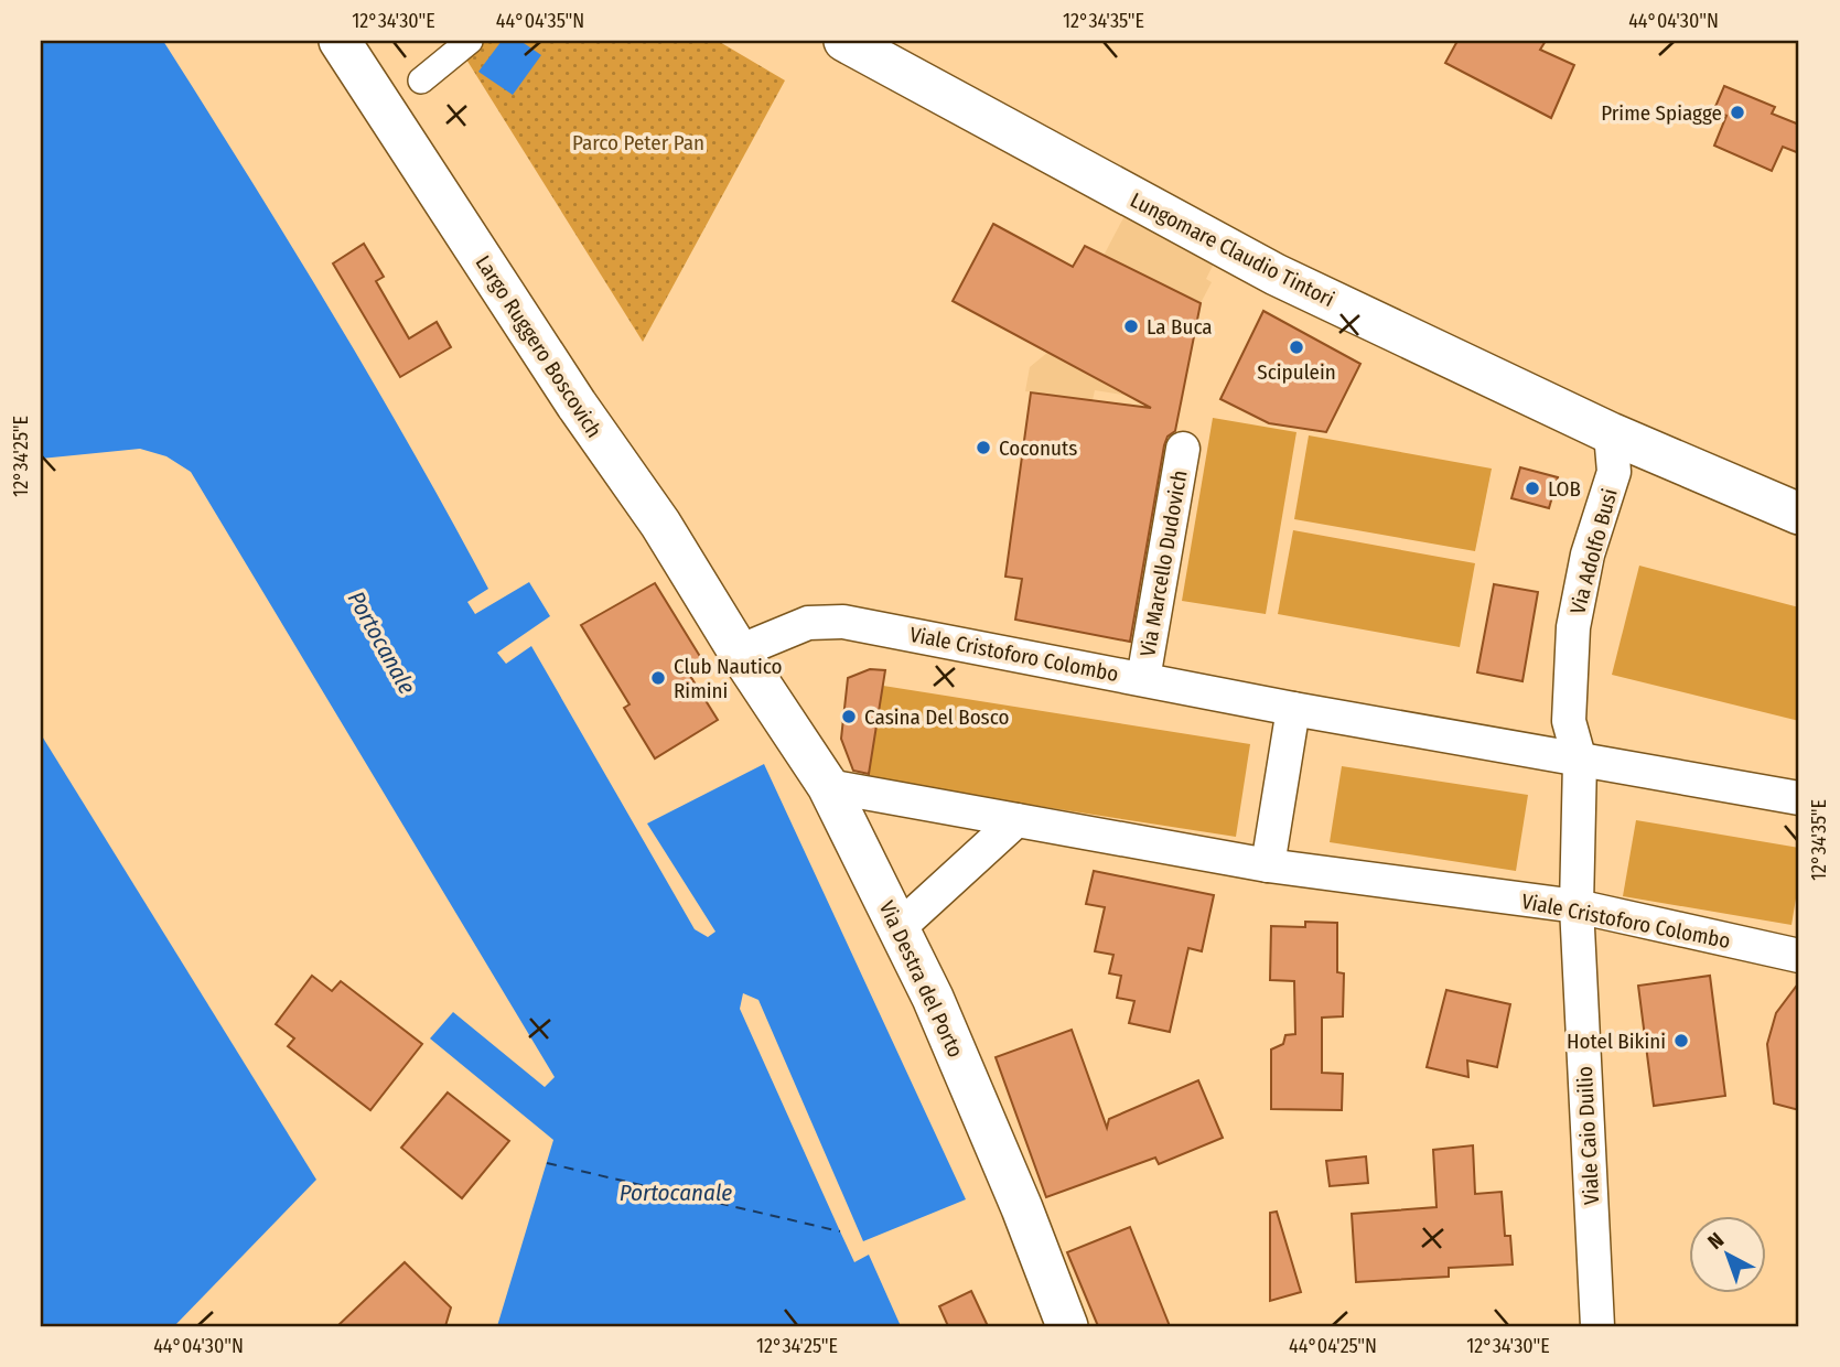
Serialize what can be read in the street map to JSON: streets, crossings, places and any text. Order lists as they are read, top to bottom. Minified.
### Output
{"streets":{"street":["Lungomare Claudio Tintori","Largo Ruggero Boscovich","Via Adolfo Busi","Via Marcello Dudovich","Viale Cristoforo Colombo","Via Destra del Porto","Viale Caio Duilio"]},"crossings":[["Lungomare Claudio Tintori","Via Adolfo Busi"],["Largo Ruggero Boscovich","Viale Cristoforo Colombo"],["Largo Ruggero Boscovich","Via Destra del Porto"],["Via Adolfo Busi","Viale Cristoforo Colombo"],["Via Adolfo Busi","Viale Caio Duilio"],["Via Marcello Dudovich","Viale Cristoforo Colombo"],["Viale Cristoforo Colombo","Via Destra del Porto"],["Viale Cristoforo Colombo","Viale Caio Duilio"]],"water":["Portocanale"],"parks":["Parco Peter Pan"],"places":["Prime Spiagge","La Buca","Scipulein","Coconuts","LOB","Club Nautico Rimini","Casina Del Bosco","Hotel Bikini"],"north":"top left","coordinates":["12°34'30\"E","44°04'35\"N","12°34'35\"E","44°04'30\"N","12°34'25\"E","44°04'25\"N"]}
